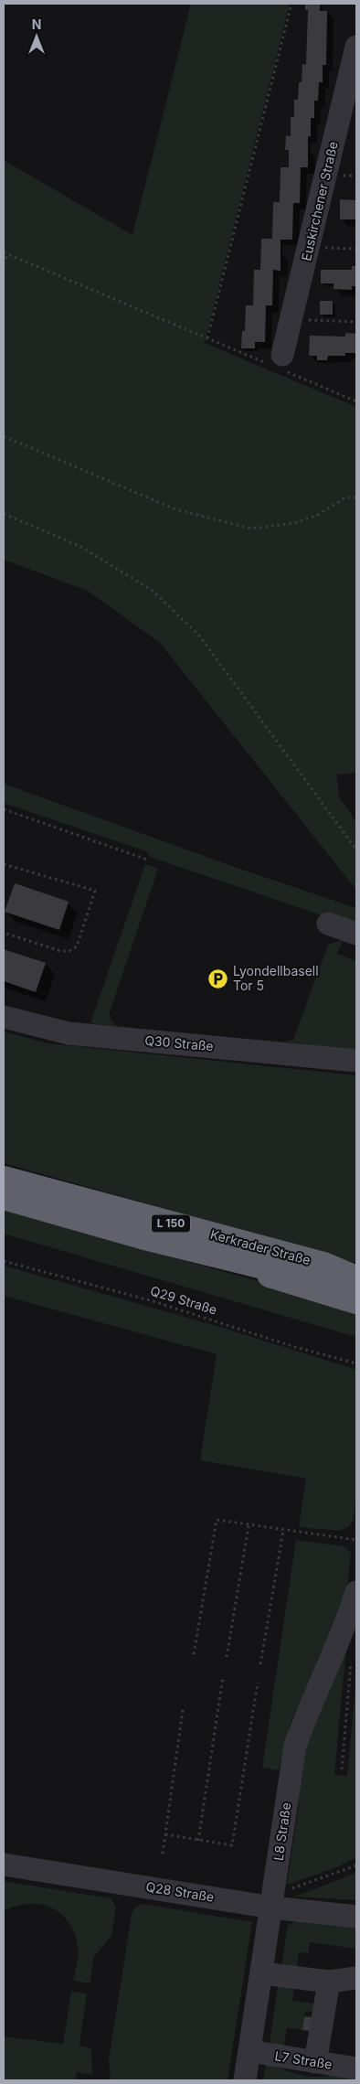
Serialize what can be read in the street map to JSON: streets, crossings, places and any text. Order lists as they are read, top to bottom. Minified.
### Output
{"streets":{"highway":["L 150","Kerkrader Straße"],"street":["Euskirchener Straße","Q30 Straße","L8 Straße","Q28 Straße","L7 Straße"],"path":["Q29 Straße"]},"crossings":[["L8 Straße","Q28 Straße"],["L8 Straße","L7 Straße"]],"places":{"parking":["Lyondellbasell Tor 5"]},"north":"top"}
